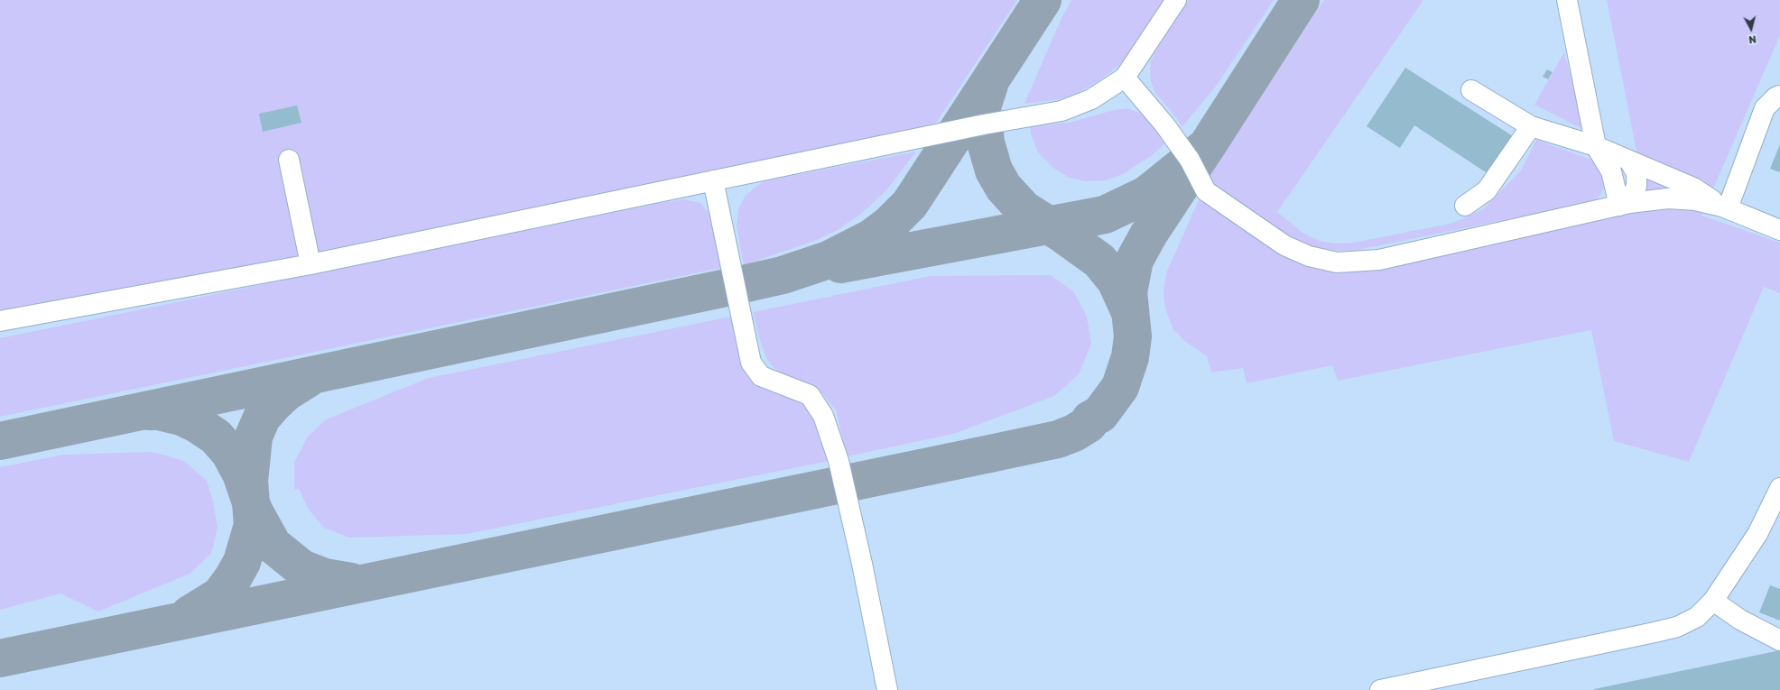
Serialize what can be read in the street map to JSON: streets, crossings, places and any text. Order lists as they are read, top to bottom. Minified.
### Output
{"north":"bottom"}
